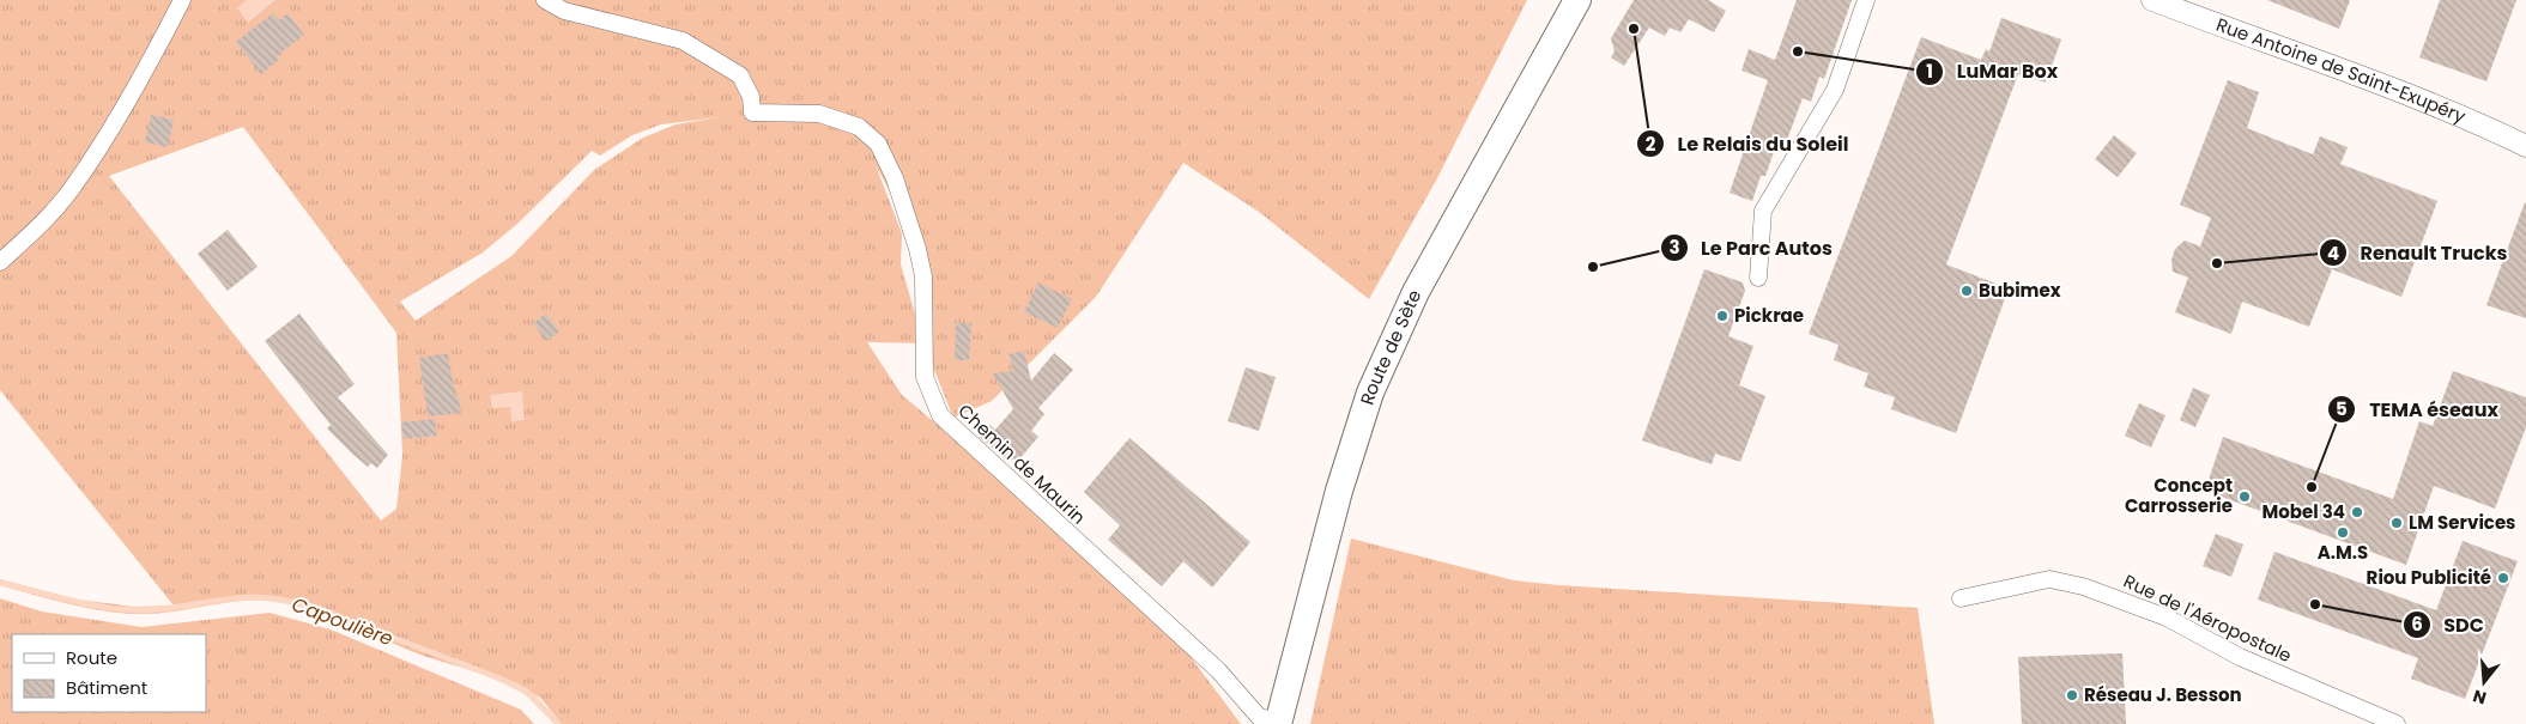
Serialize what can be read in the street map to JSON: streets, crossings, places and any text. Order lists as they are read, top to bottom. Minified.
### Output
{"streets":{"main road":["Route de Sète"],"street":["Rue Antoine de Saint-Exupéry","Chemin de Maurin","Rue de l'Aéropostale"]},"crossings":[["Route de Sète","Chemin de Maurin"]],"water":["Capoulière"],"places":["Le Relais du Soleil","LuMar Box","Renault Trucks","Le Parc Autos","Bubimex","Pickrae","TEMA éseaux","Concept Carrosserie","Mobel 34","LM Services","A.M.S","Riou Publicité","SDC","Réseau J. Besson"],"legend":["Route","Bâtiment"],"north":"bottom"}
